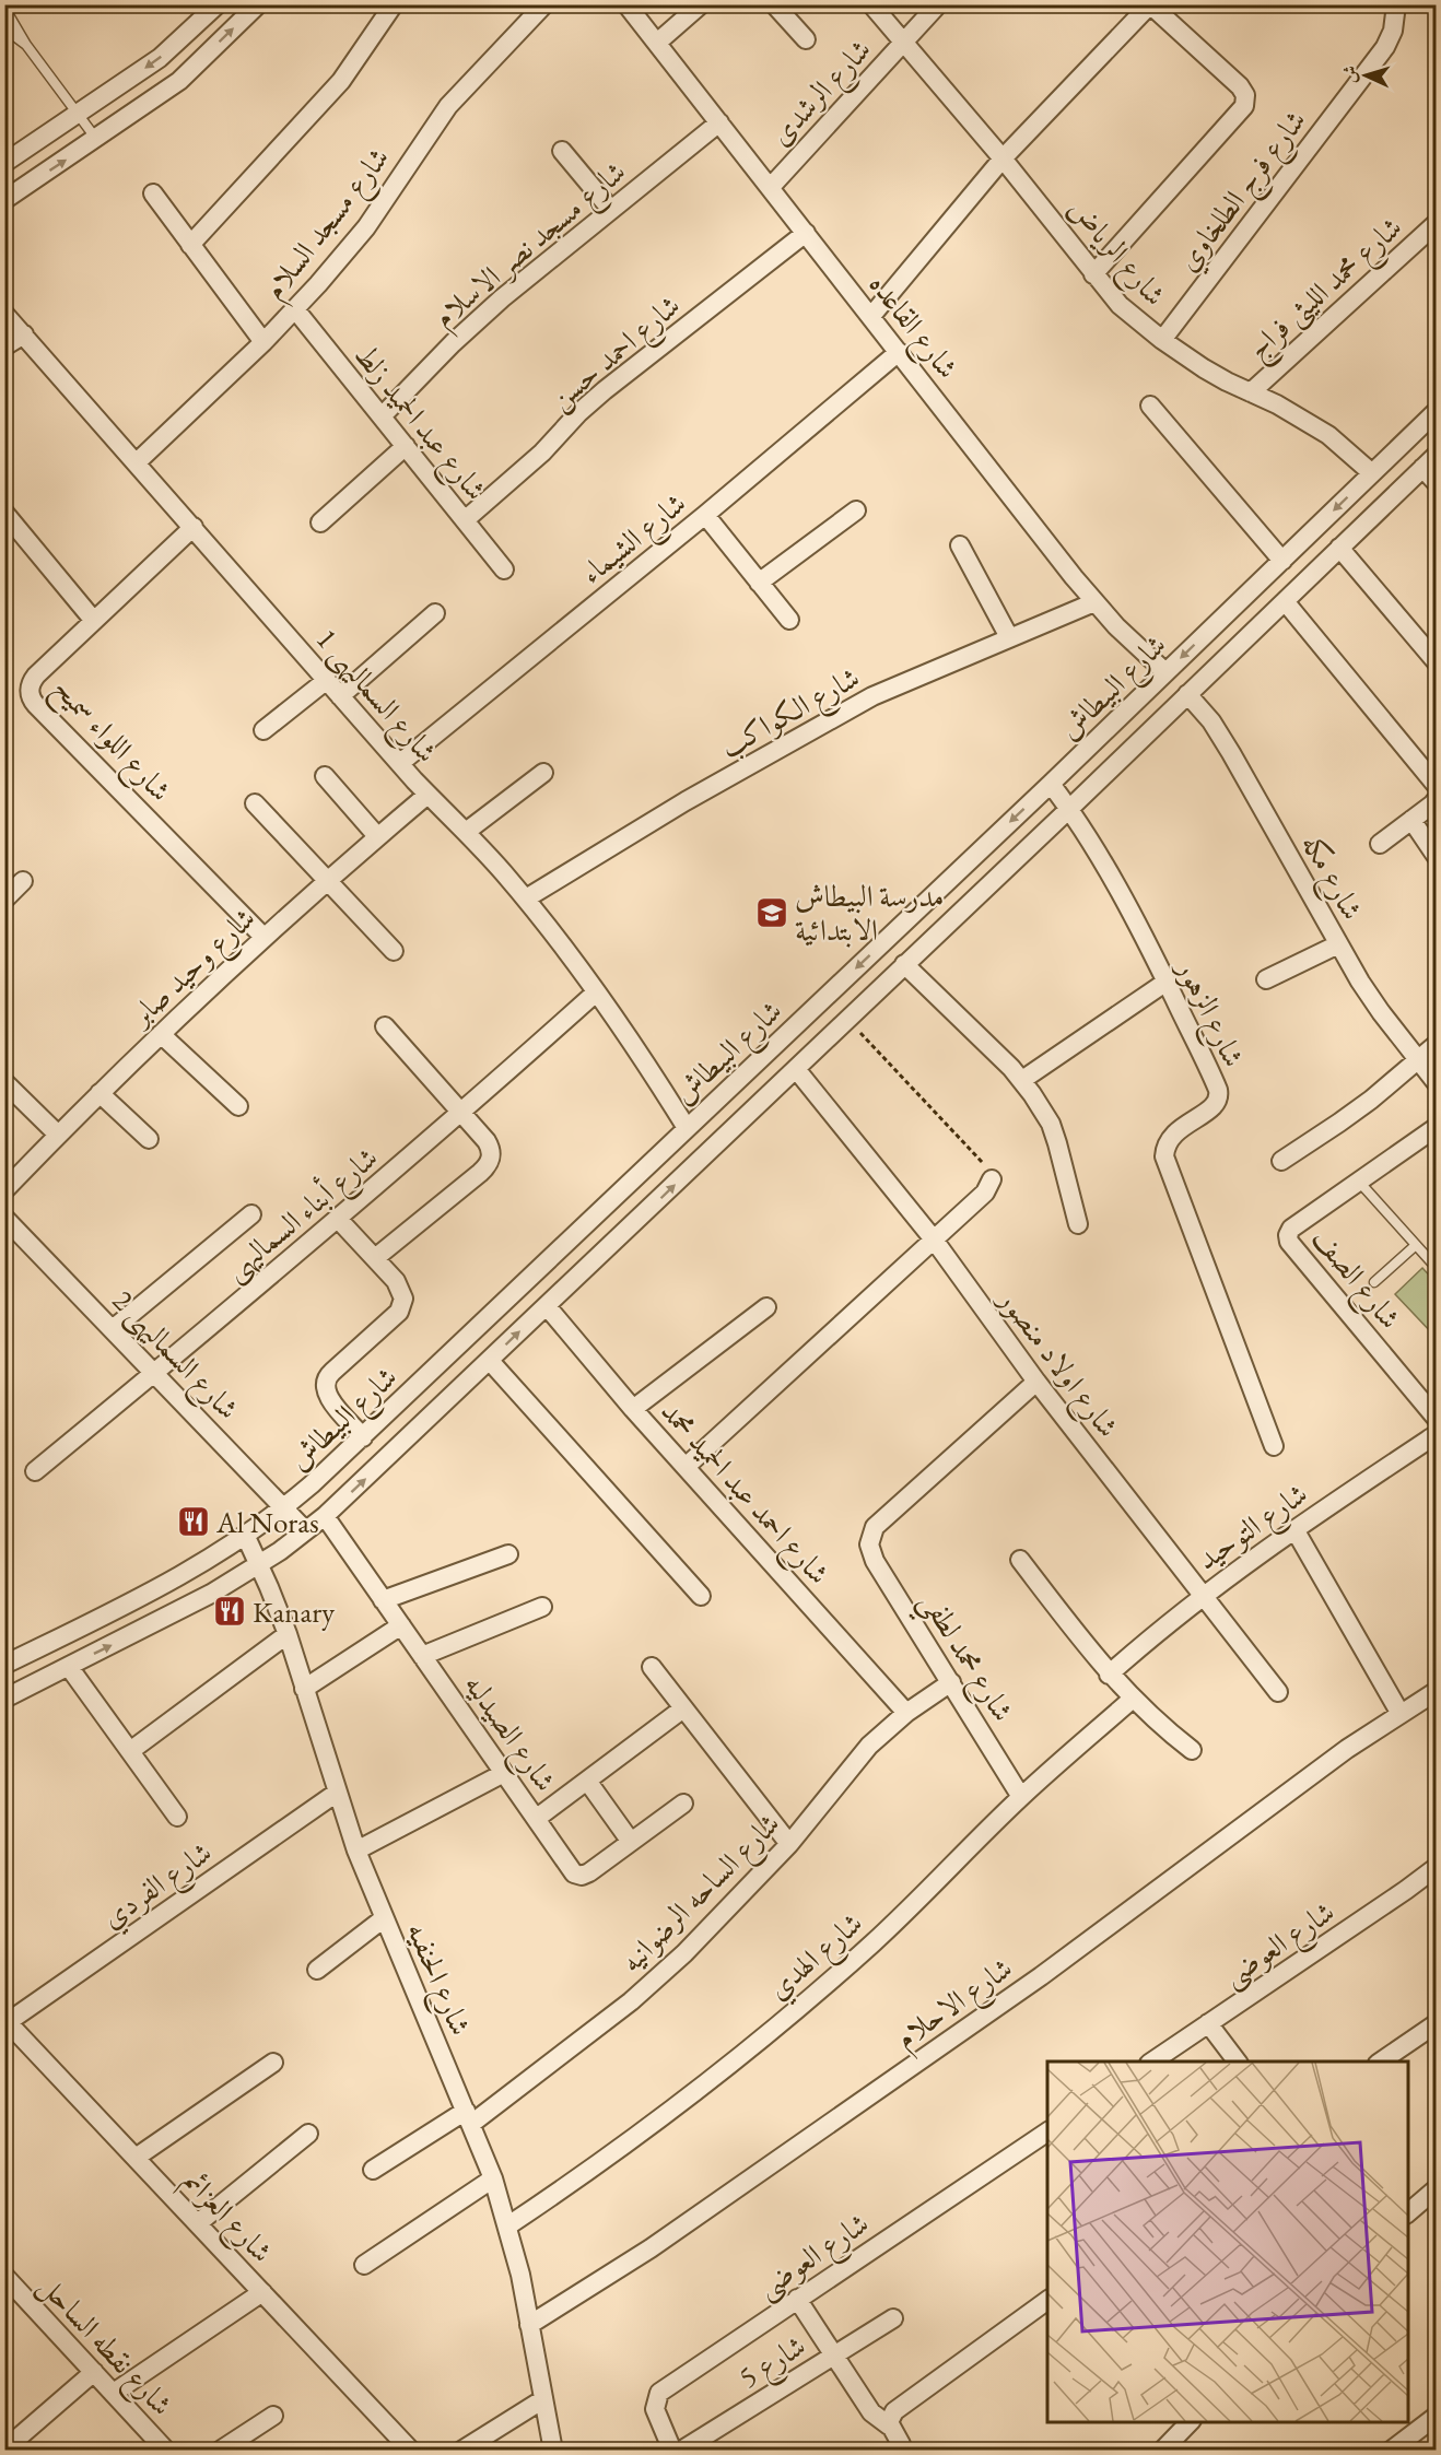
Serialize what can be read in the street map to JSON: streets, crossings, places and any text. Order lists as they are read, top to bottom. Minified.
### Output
{"streets":{"street":["شارع الرشدى","شارع فرج الطلخاوي","شارع مسجد السلام","شارع مسجد نصر الاسلام","شارع الرياض","شارع محمد الليثى فراج","شارع القاعده","شارع احمد حسن","شارع عبد الحميد زلط","شارع الشيماء","شارع البيطاش","شارع السماليهى 1","شارع الكواكب","شارع اللواء سميح","شارع مكه","شارع وحيد صابر","شارع الزهور","شارع أبناء السماليهى","شارع الصف","شارع السماليهى 2","شارع اولاد منصور","شارع احمد عبد الحميد محمد","شارع التوحيد","شارع محمد لطفي","شارع الصيدليه","شارع الفردي","شارع الساحه الرضوانيه","شارع العوضى","شارع الهدي","شارع الحنفيه","شارع الاحلام","شارع العزائم","شارع نقطه الساحل","شارع 5"]},"crossings":[["شارع الرشدى","شارع الرياض"],["شارع الرشدى","شارع القاعده"],["شارع فرج الطلخاوي","شارع الرياض"],["شارع مسجد السلام","شارع عبد الحميد زلط"],["شارع مسجد السلام","شارع السماليهى 1"],["شارع مسجد نصر الاسلام","شارع القاعده"],["شارع مسجد نصر الاسلام","شارع عبد الحميد زلط"],["شارع الرياض","شارع محمد الليثى فراج"],["شارع الرياض","شارع البيطاش"],["شارع القاعده","شارع احمد حسن"],["شارع القاعده","شارع الشيماء"],["شارع القاعده","شارع البيطاش"],["شارع القاعده","شارع الكواكب"],["شارع احمد حسن","شارع عبد الحميد زلط"],["شارع الشيماء","شارع السماليهى 1"],["شارع البيطاش","شارع السماليهى 1"],["شارع البيطاش","شارع مكه"],["شارع البيطاش","شارع الزهور"],["شارع البيطاش","شارع السماليهى 2"],["شارع البيطاش","شارع اولاد منصور"],["شارع البيطاش","شارع احمد عبد الحميد محمد"],["شارع البيطاش","شارع الصيدليه"],["شارع البيطاش","شارع الحنفيه"],["شارع السماليهى 1","شارع الكواكب"],["شارع السماليهى 1","شارع اللواء سميح"],["شارع السماليهى 1","شارع وحيد صابر"],["شارع السماليهى 1","شارع أبناء السماليهى"],["شارع اللواء سميح","شارع وحيد صابر"],["شارع أبناء السماليهى","شارع السماليهى 2"],["شارع اولاد منصور","شارع التوحيد"],["شارع اولاد منصور","شارع محمد لطفي"],["شارع احمد عبد الحميد محمد","شارع الساحه الرضوانيه"],["شارع محمد لطفي","شارع الساحه الرضوانيه"],["شارع محمد لطفي","شارع الهدي"],["شارع الفردي","شارع الحنفيه"],["شارع الفردي","شارع العزائم"],["شارع الساحه الرضوانيه","شارع الحنفيه"],["شارع الهدي","شارع الحنفيه"],["شارع الحنفيه","شارع الاحلام"]],"places":{"school or university":["مدرسة البيطاش الابتدائية"],"restaurant":["Al Noras","Kanary"]},"north":"left"}
